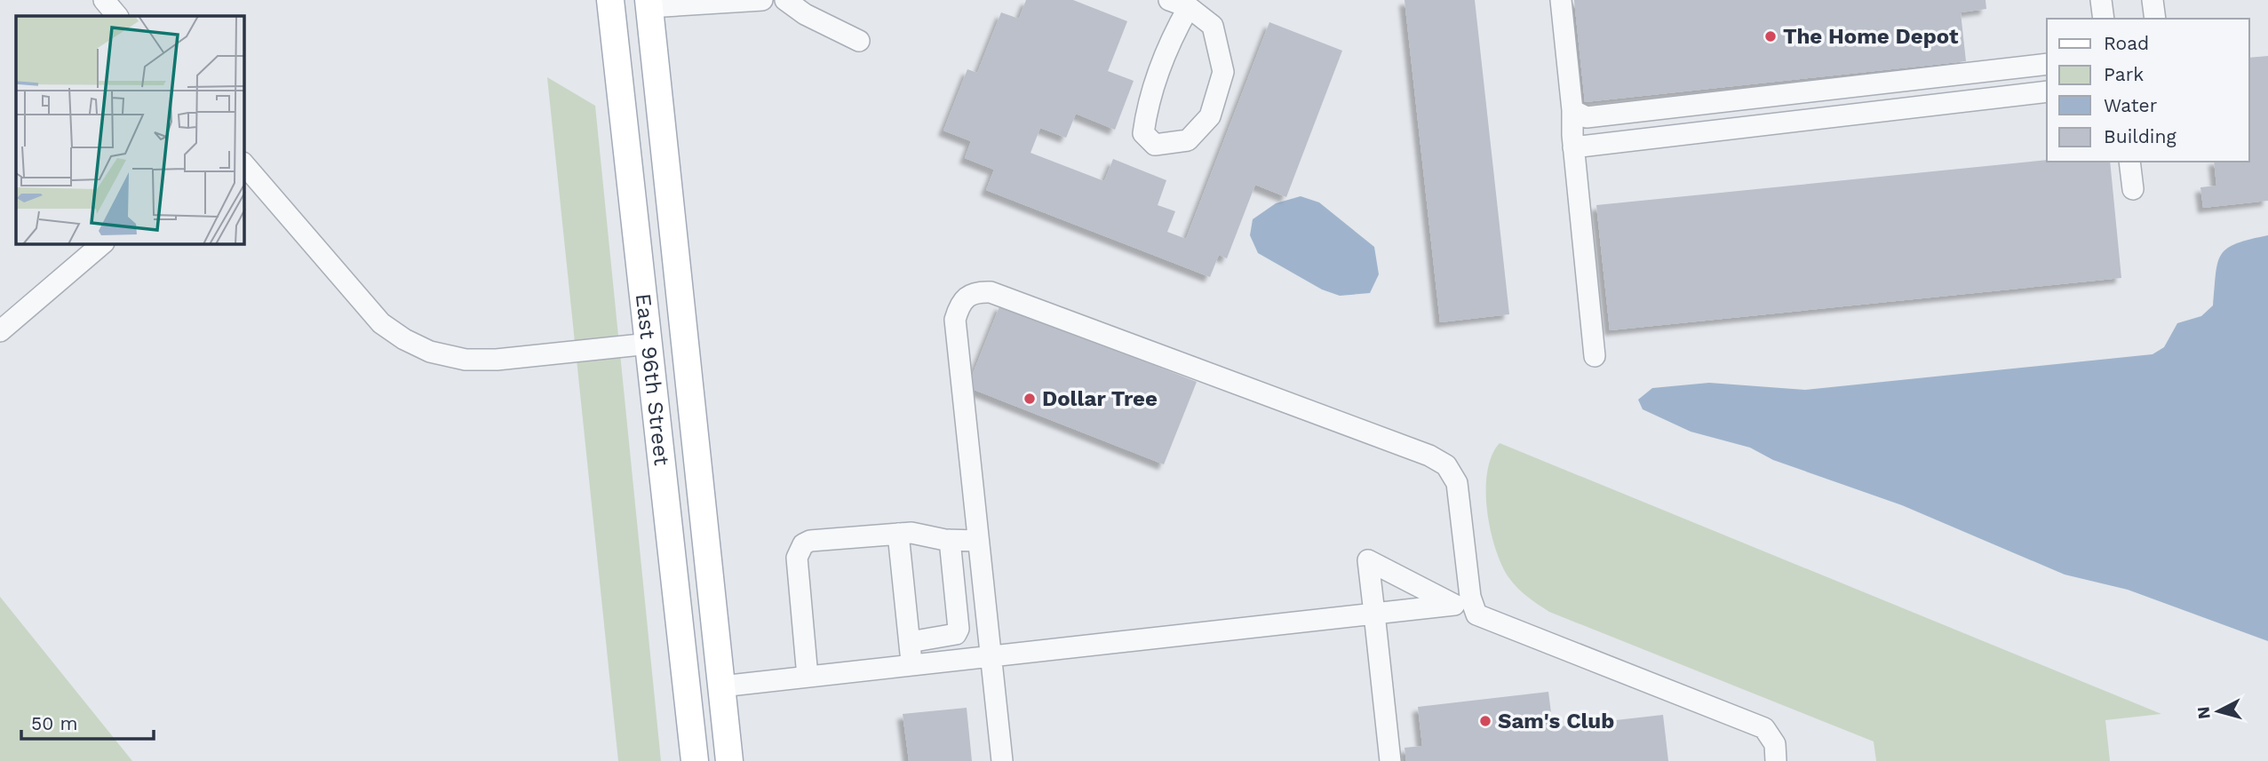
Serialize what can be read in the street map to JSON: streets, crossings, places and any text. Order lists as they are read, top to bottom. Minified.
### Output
{"streets":{"main road":["East 96th Street"]},"places":["The Home Depot","Dollar Tree","Sam's Club"],"legend":["Road","Park","Water","Building"],"scale_bar":"50 m","north":"left"}
